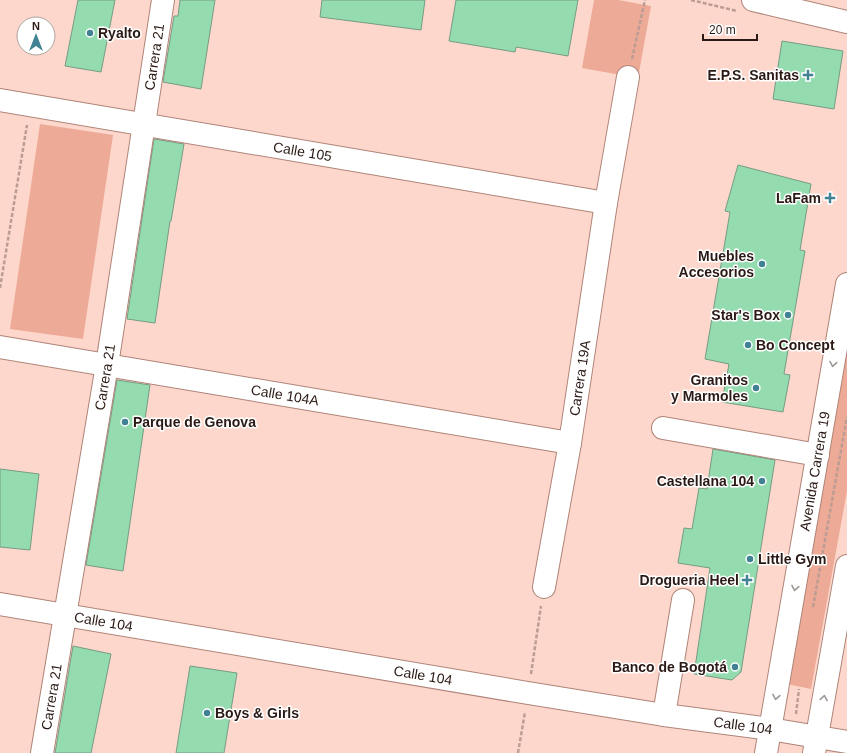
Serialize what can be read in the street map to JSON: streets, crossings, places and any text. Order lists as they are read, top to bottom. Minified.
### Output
{"streets":{"street":["Carrera 21","Calle 105","Carrera 19A","Calle 104A","Avenida Carrera 19","Calle 104"]},"crossings":[["Carrera 21","Calle 105"],["Carrera 21","Calle 104A"],["Carrera 21","Calle 104"],["Calle 105","Carrera 19A"],["Carrera 19A","Calle 104A"],["Avenida Carrera 19","Calle 104"]],"places":{"other":["Ryalto","Muebles Accesorios","Star's Box","Bo Concept","Granitos y Marmoles","Parque de Genova","Castellana 104","Little Gym","Banco de Bogotá","Boys & Girls"],"health":["E.P.S. Sanitas","LaFam","Drogueria Heel"]},"scale_bar":"20 m","north":"top"}
